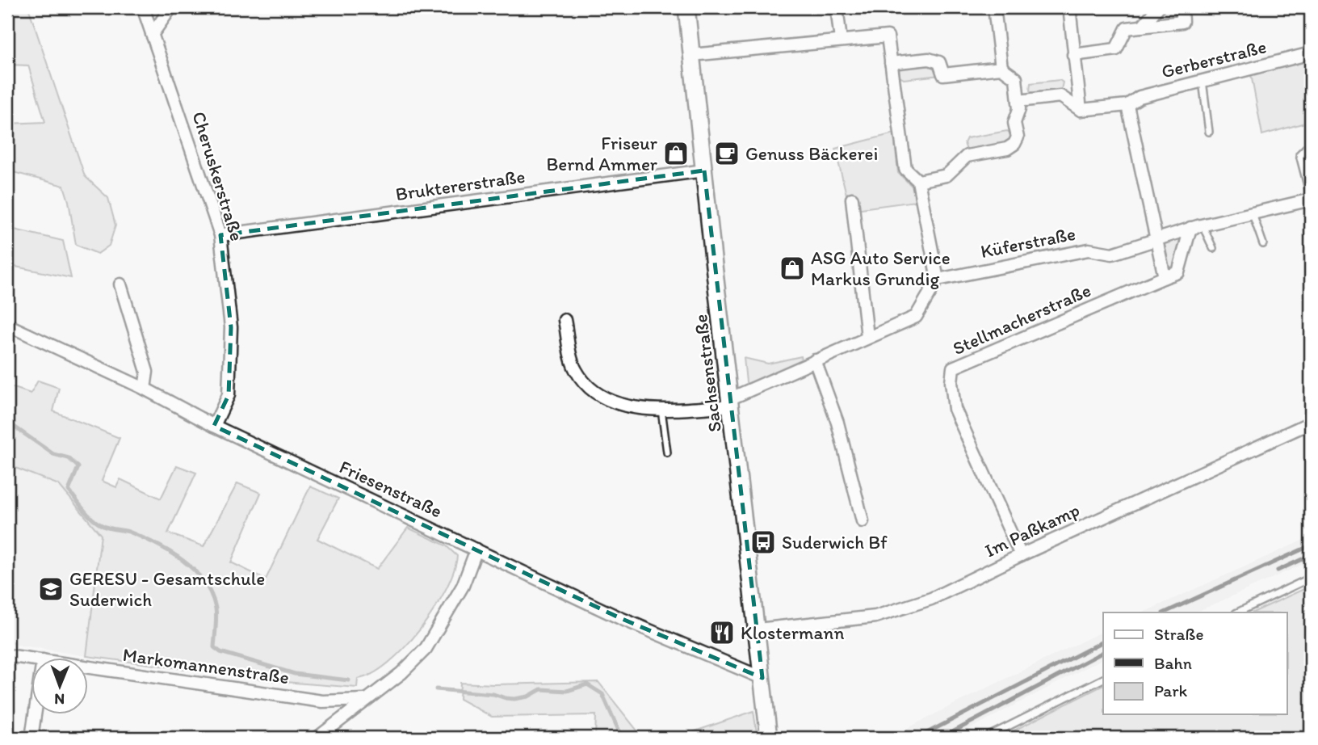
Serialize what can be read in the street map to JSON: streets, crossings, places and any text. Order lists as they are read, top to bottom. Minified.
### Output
{"streets":{"street":["Gerberstraße","Cheruskerstraße","Bruktererstraße","Küferstraße","Stellmacherstraße","Sachsenstraße","Friesenstraße","Im Paßkamp","Markomannenstraße"]},"crossings":[["Cheruskerstraße","Bruktererstraße"],["Cheruskerstraße","Friesenstraße"],["Bruktererstraße","Sachsenstraße"],["Stellmacherstraße","Im Paßkamp"],["Sachsenstraße","Friesenstraße"],["Sachsenstraße","Im Paßkamp"]],"places":{"shop":["Friseur Bernd Ammer","ASG Auto Service Markus Grundig"],"cafe":["Genuss Bäckerei"],"bus stop":["Suderwich Bf"],"school or university":["GERESU - Gesamtschule Suderwich"],"restaurant":["Klostermann"]},"legend":["Straße","Bahn","Park"],"north":"bottom"}
